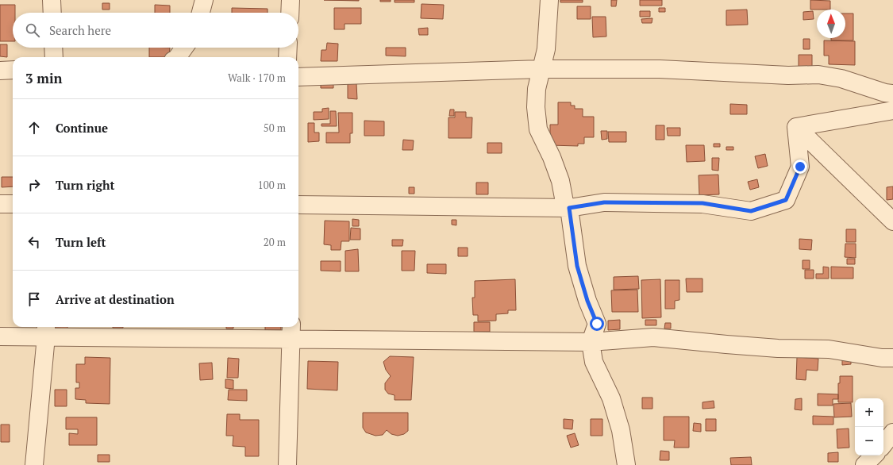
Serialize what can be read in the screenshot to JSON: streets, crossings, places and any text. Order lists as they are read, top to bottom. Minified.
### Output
{"north":"top","page":{"search":"Search here","heading":["3 min","Walk · 170 m"],"list":[["Continue","50 m"],["Turn right","100 m"],["Turn left","20 m"],"Arrive at destination"],"map_buttons":["+","−"]}}
